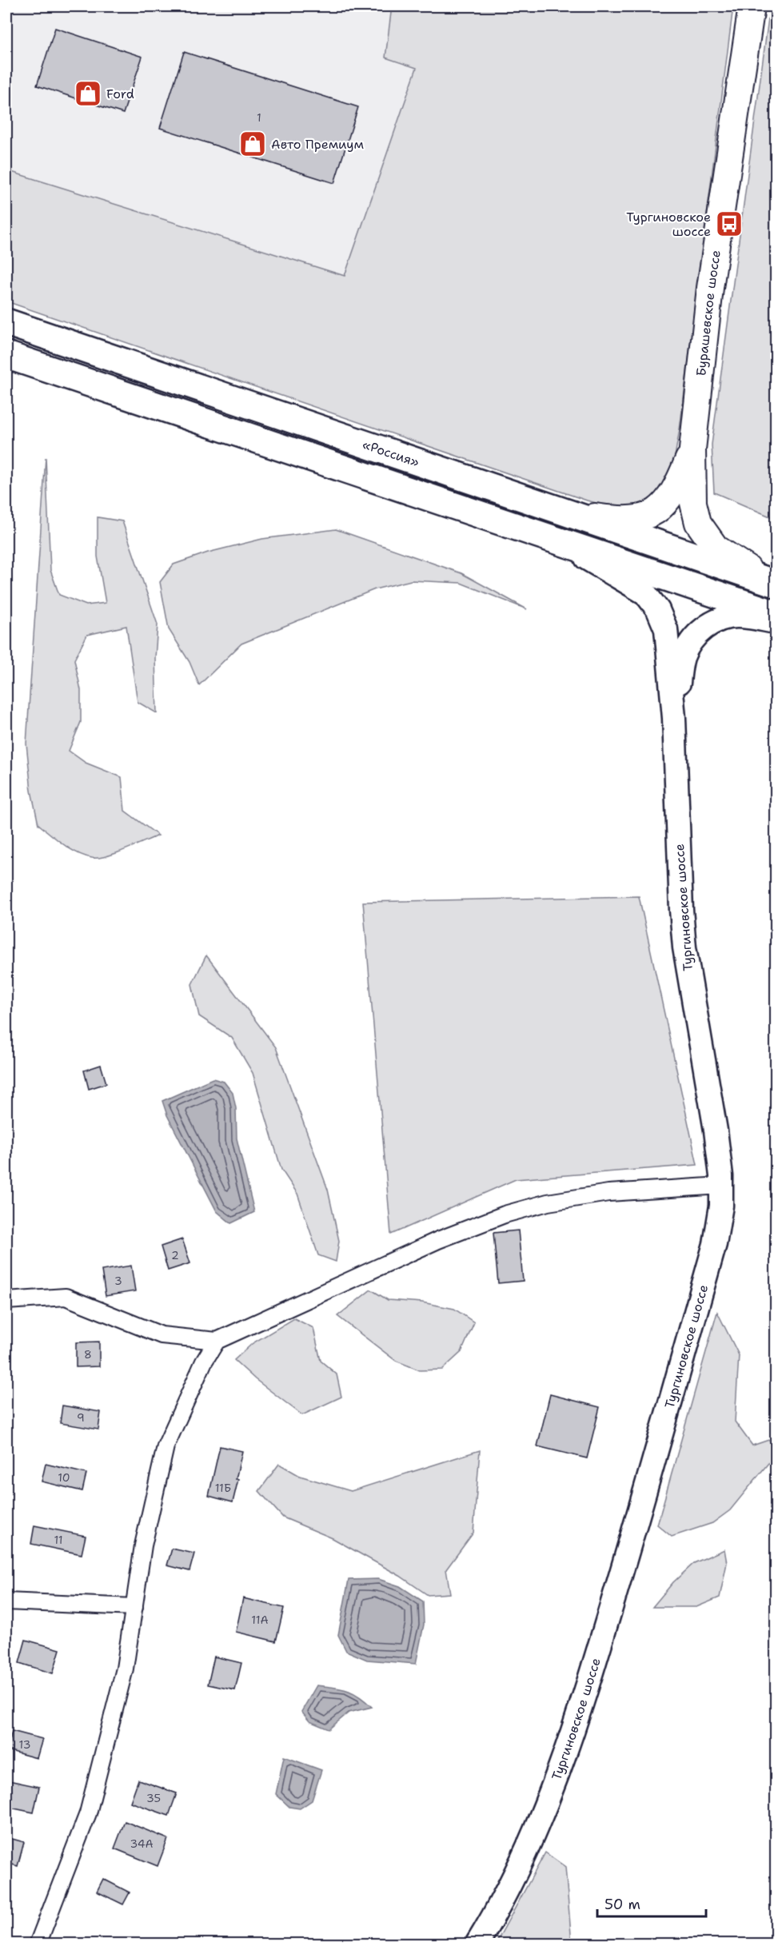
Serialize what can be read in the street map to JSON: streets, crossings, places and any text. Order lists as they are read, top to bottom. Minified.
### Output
{"streets":{"highway":["«Россия»"],"main road":["Бурашевское шоссе","Тургиновское шоссе"]},"crossings":[["Бурашевское шоссе","«Россия»"]],"places":{"shop":["Ford","Авто Премиум"],"bus stop":["Тургиновское шоссе"]},"house_numbers":["1","2","3","8","9","10","11Б","11","11А","13","35","34А"],"scale_bar":"50 m"}
